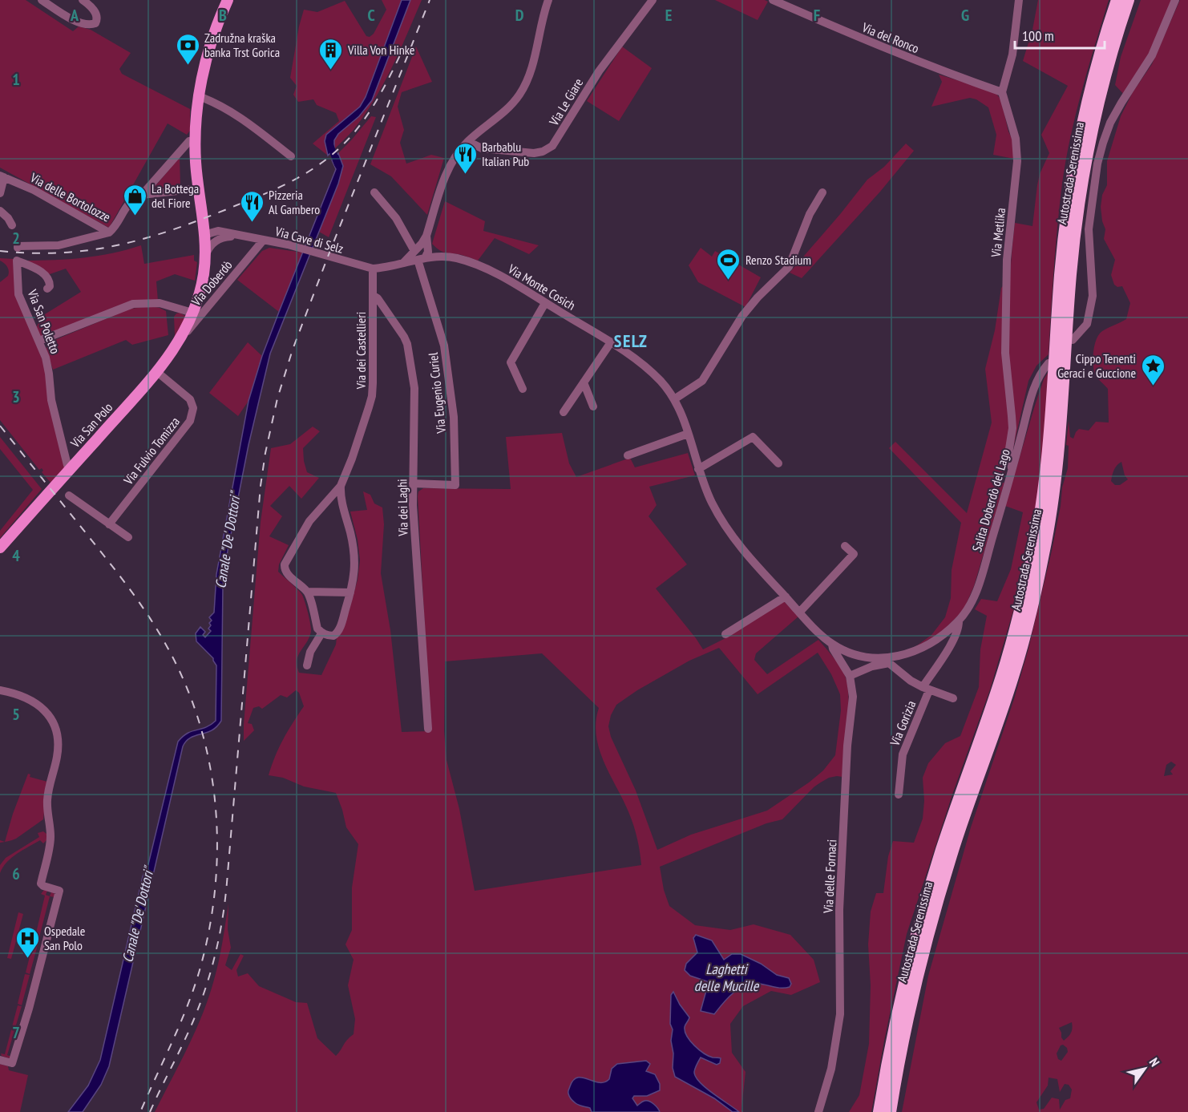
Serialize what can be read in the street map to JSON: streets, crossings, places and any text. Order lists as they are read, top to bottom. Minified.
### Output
{"streets":{"highway":["Autostrada Serenissima"],"main road":["Via San Polo"],"street":["Via del Ronco","Via Le Giare","Via delle Bortolozze","Via Metlika","Via Cave di Selz","Via Doberdò","Via Monte Cosich","Via San Poletto","Via dei Castellieri","Via Eugenio Curiel","Via Fulvio Tomizza","Salita Doberdò del Lago","Via dei Laghi","Via Gorizia","Via delle Fornaci"]},"crossings":[["Via del Ronco","Via Metlika"],["Via delle Bortolozze","Via San Polo"],["Via Metlika","Salita Doberdò del Lago"],["Via Cave di Selz","Via Doberdò"],["Via Cave di Selz","Via Monte Cosich"],["Via Cave di Selz","Via dei Castellieri"],["Via Cave di Selz","Via San Polo"],["Via Doberdò","Via San Polo"],["Via Monte Cosich","Via dei Castellieri"],["Via Monte Cosich","Via Eugenio Curiel"],["Via Monte Cosich","Salita Doberdò del Lago"],["Via Monte Cosich","Via delle Fornaci"],["Via dei Castellieri","Via dei Laghi"],["Via Eugenio Curiel","Via dei Laghi"],["Via San Polo","Via Fulvio Tomizza"],["Salita Doberdò del Lago","Via Gorizia"],["Salita Doberdò del Lago","Via delle Fornaci"],["Via Gorizia","Via delle Fornaci"]],"districts":["SELZ"],"water":["Canale \"De' Dottori\"","Laghetti delle Mucille"],"places":{"bank":["Zadružna kraška banka Trst Gorica"],"building":["Villa Von Hinke"],"restaurant":["Barbablu Italian Pub","Pizzeria Al Gambero"],"shop":["La Bottega del Fiore"],"sports":["Renzo Stadium"],"place":["Cippo Tenenti Geraci e Guccione"],"hospital":["Ospedale San Polo"]},"scale_bar":"100 m","north":"top right","grid":{"columns":["A","B","C","D","E","F","G"],"rows":["1","2","3","4","5","6","7"]}}
